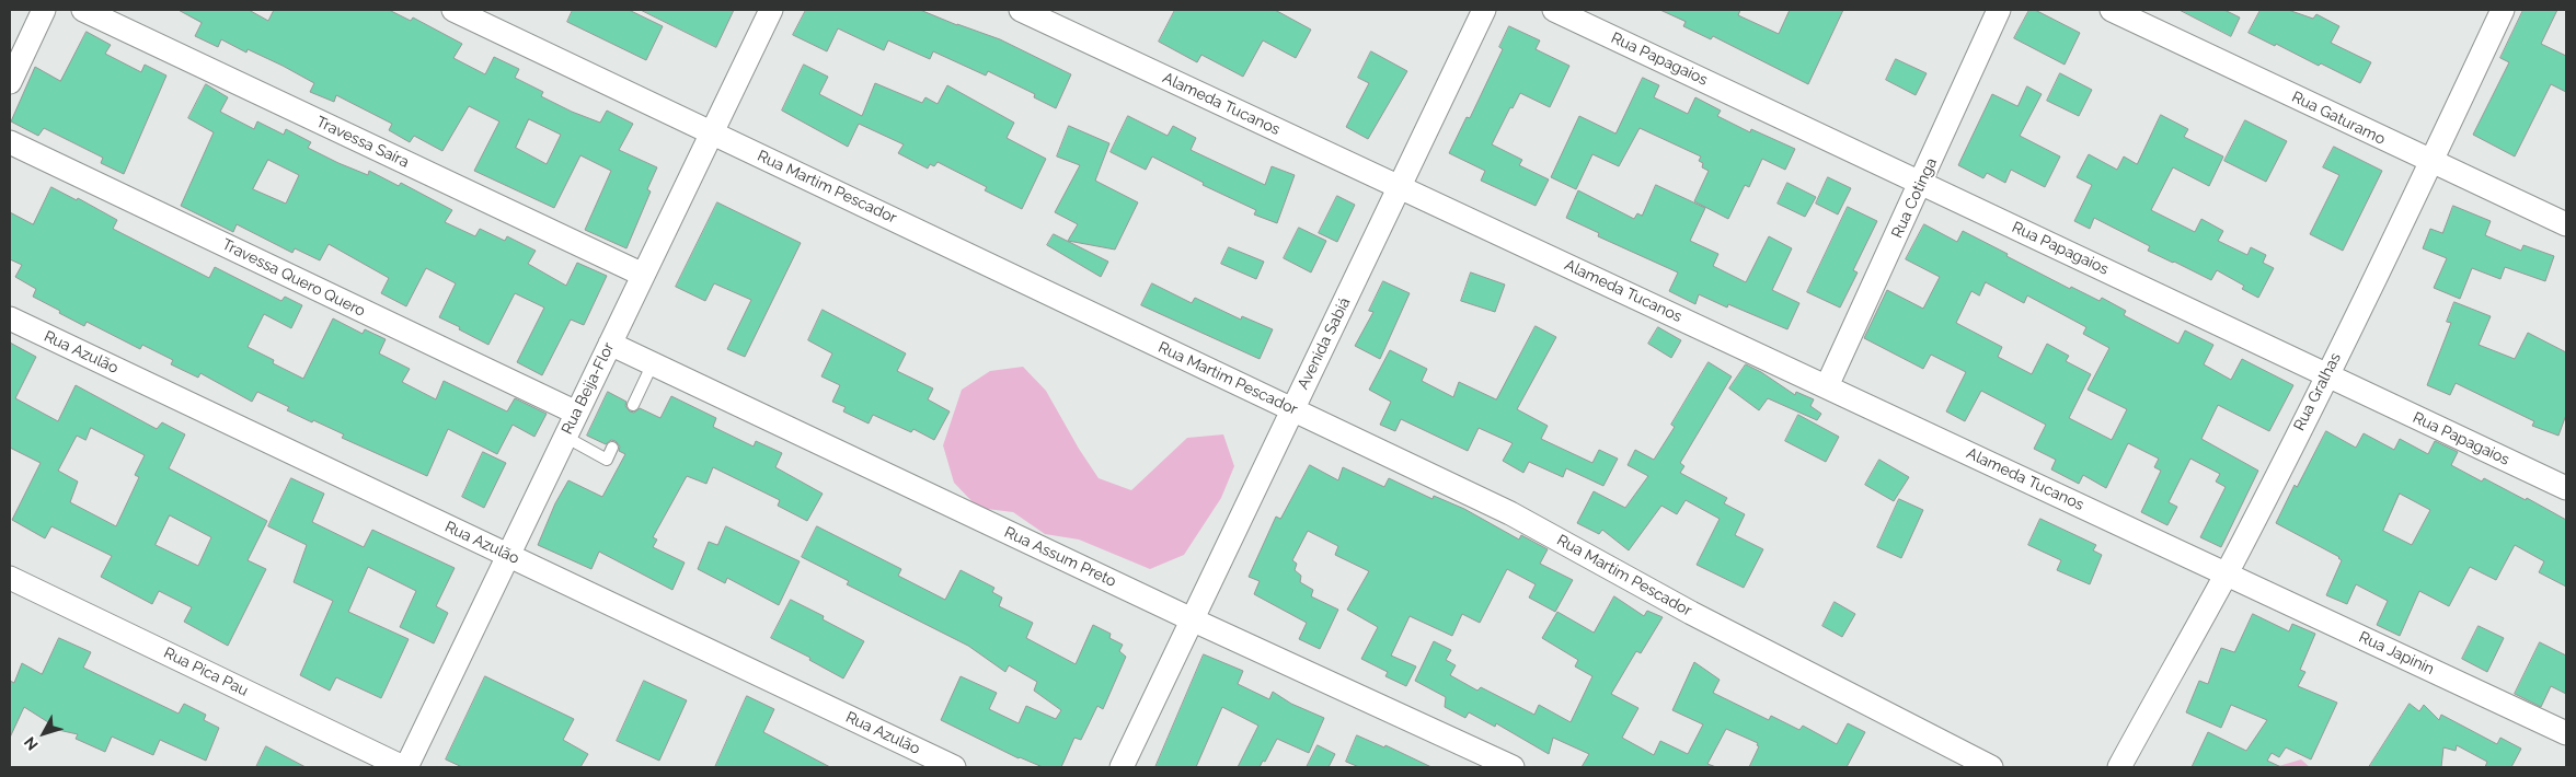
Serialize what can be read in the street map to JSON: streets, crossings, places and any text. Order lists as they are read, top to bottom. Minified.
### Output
{"streets":{"street":["Rua Papagaios","Alameda Tucanos","Rua Gaturamo","Travessa Saíra","Rua Martim Pescador","Rua Cotinga","Travessa Quero Quero","Avenida Sabiá","Rua Azulão","Rua Beija-Flor","Rua Gralhas","Rua Assum Preto","Rua Japinin","Rua Pica Pau"]},"crossings":[["Rua Papagaios","Rua Cotinga"],["Rua Papagaios","Rua Gralhas"],["Alameda Tucanos","Rua Cotinga"],["Alameda Tucanos","Avenida Sabiá"],["Alameda Tucanos","Rua Gralhas"],["Alameda Tucanos","Rua Japinin"],["Rua Gaturamo","Rua Gralhas"],["Travessa Saíra","Rua Beija-Flor"],["Rua Martim Pescador","Avenida Sabiá"],["Rua Martim Pescador","Rua Beija-Flor"],["Travessa Quero Quero","Rua Beija-Flor"],["Avenida Sabiá","Rua Assum Preto"],["Rua Azulão","Rua Beija-Flor"],["Rua Beija-Flor","Rua Assum Preto"],["Rua Beija-Flor","Rua Pica Pau"],["Rua Gralhas","Rua Japinin"]],"north":"bottom left"}
